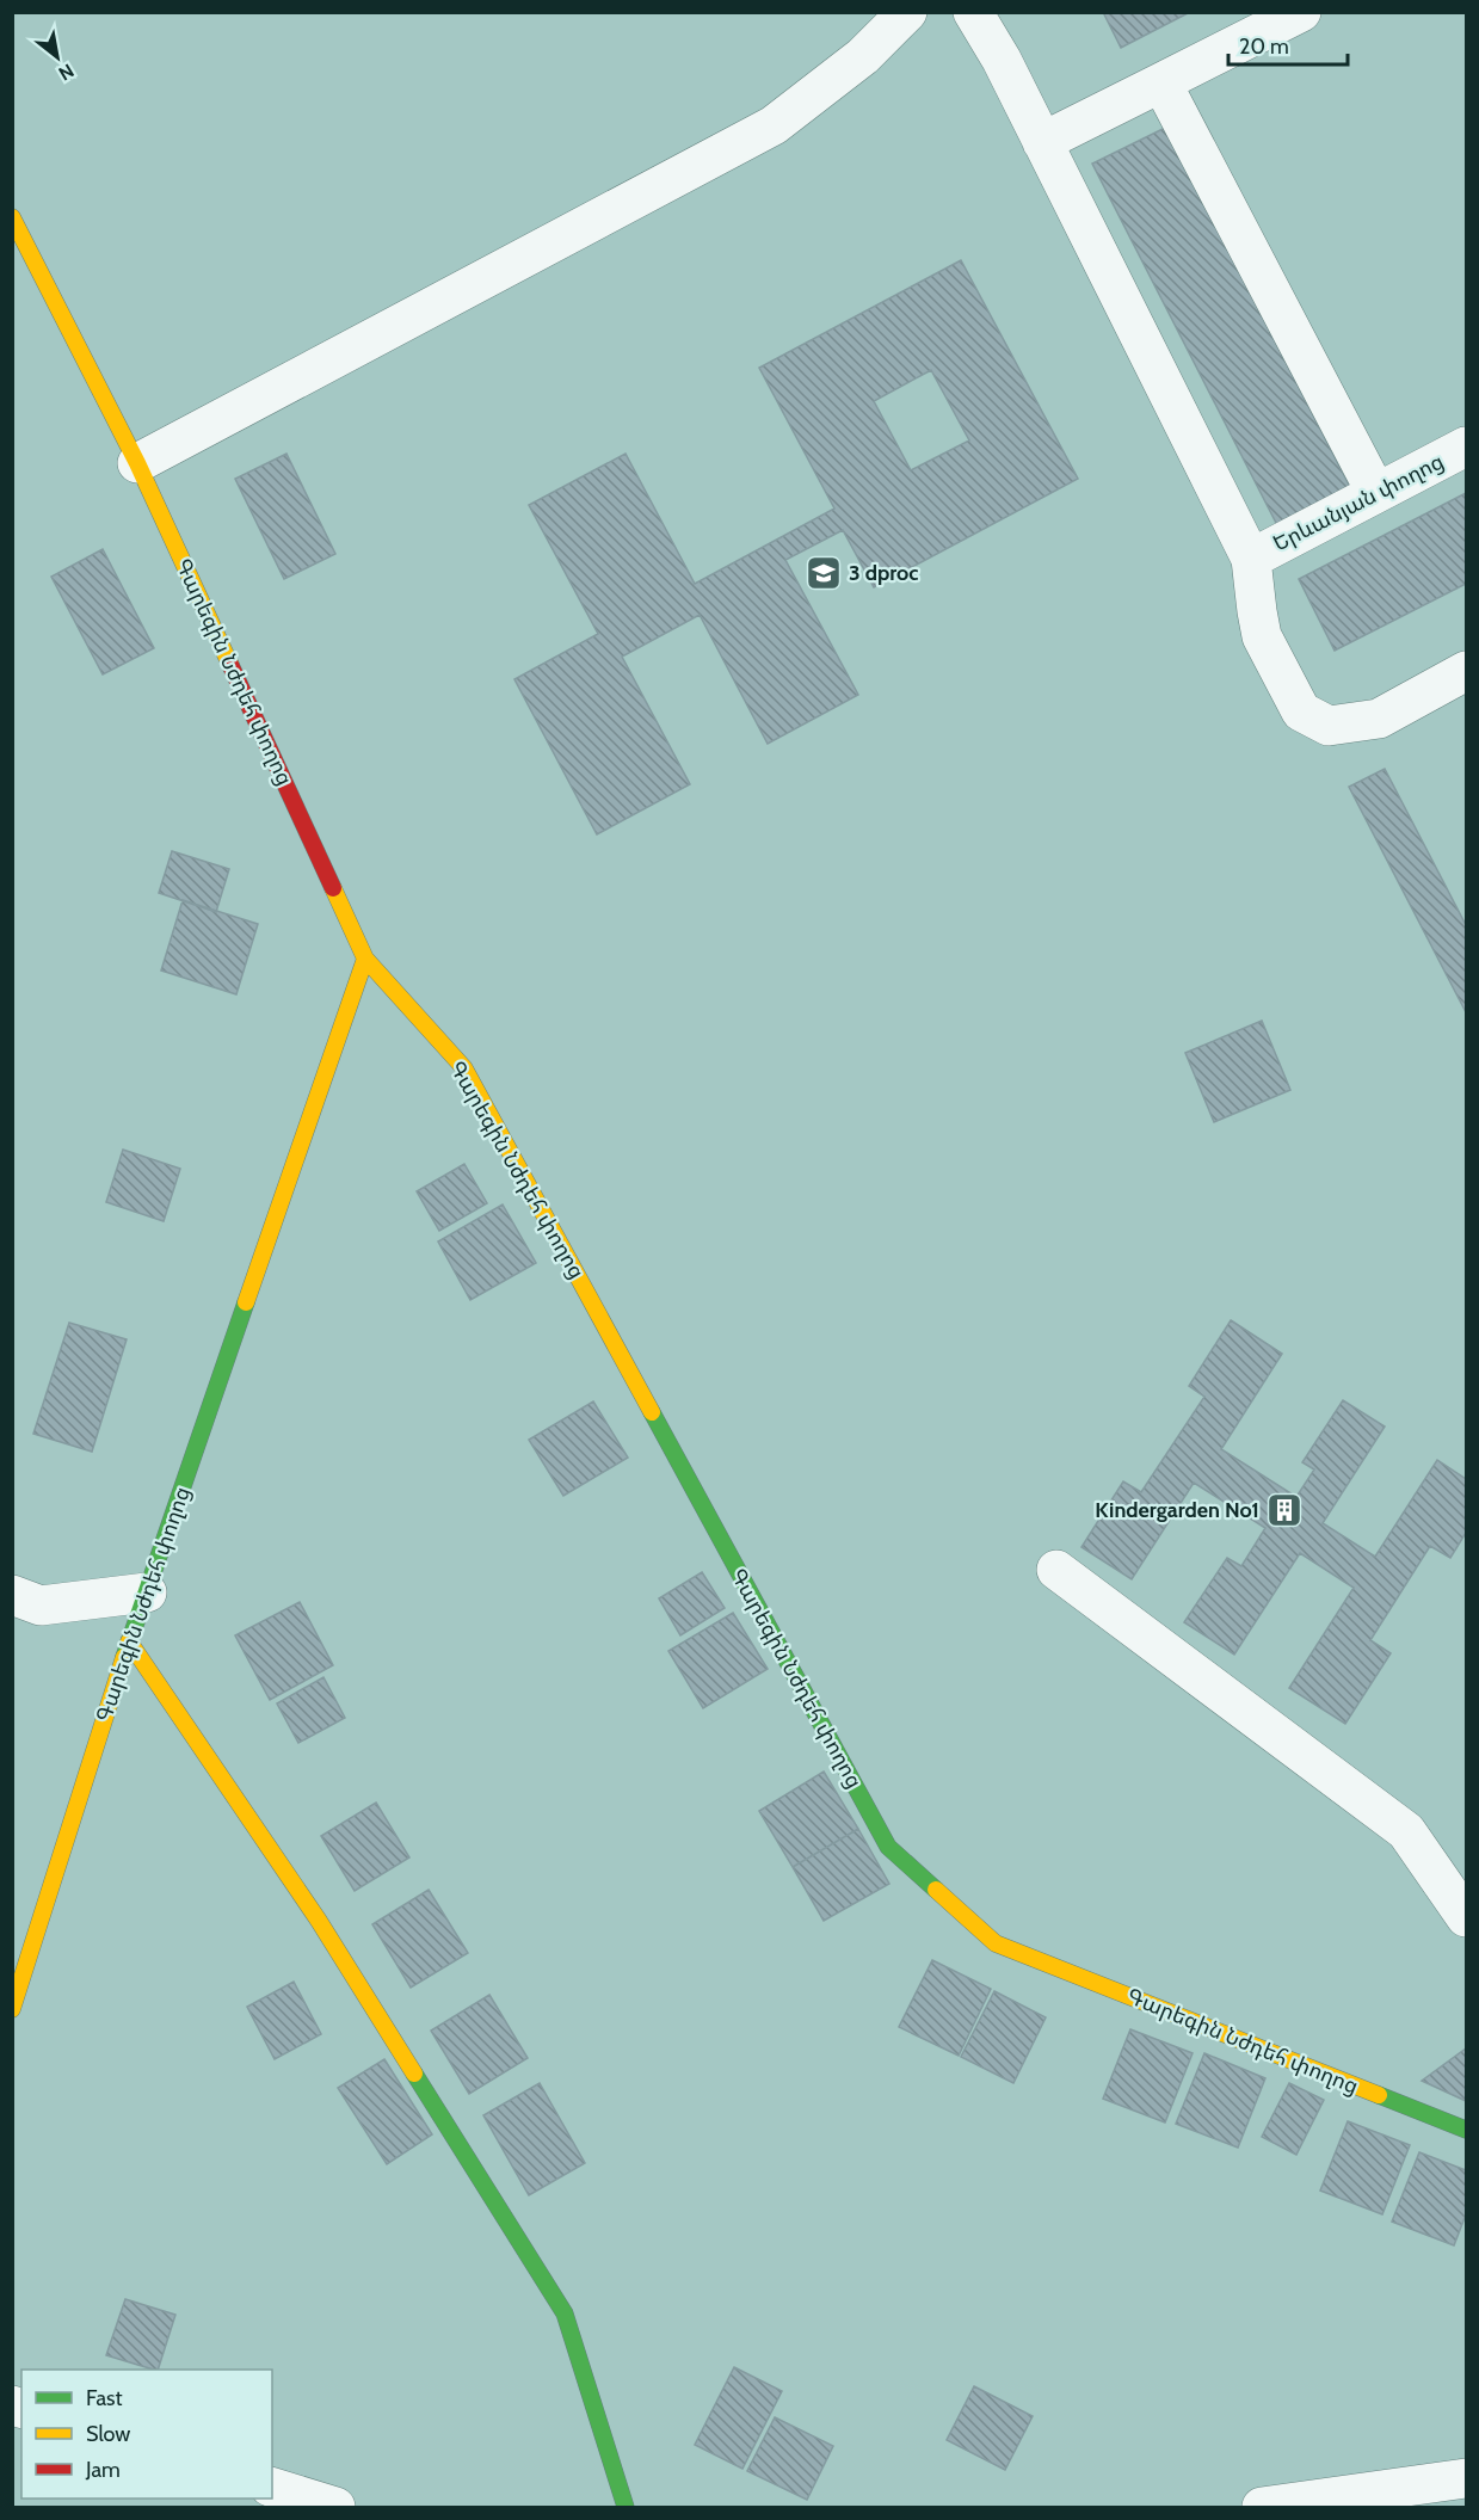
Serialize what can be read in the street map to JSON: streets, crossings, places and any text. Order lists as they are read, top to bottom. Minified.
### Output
{"streets":{"street":["Երևանյան փողոց","Գարեգին Նժդեհ փողոց"]},"places":{"school or university":["3 dproc"],"building":["Kindergarden No1"]},"legend":["Fast","Slow","Jam"],"scale_bar":"20 m","north":"bottom right"}
